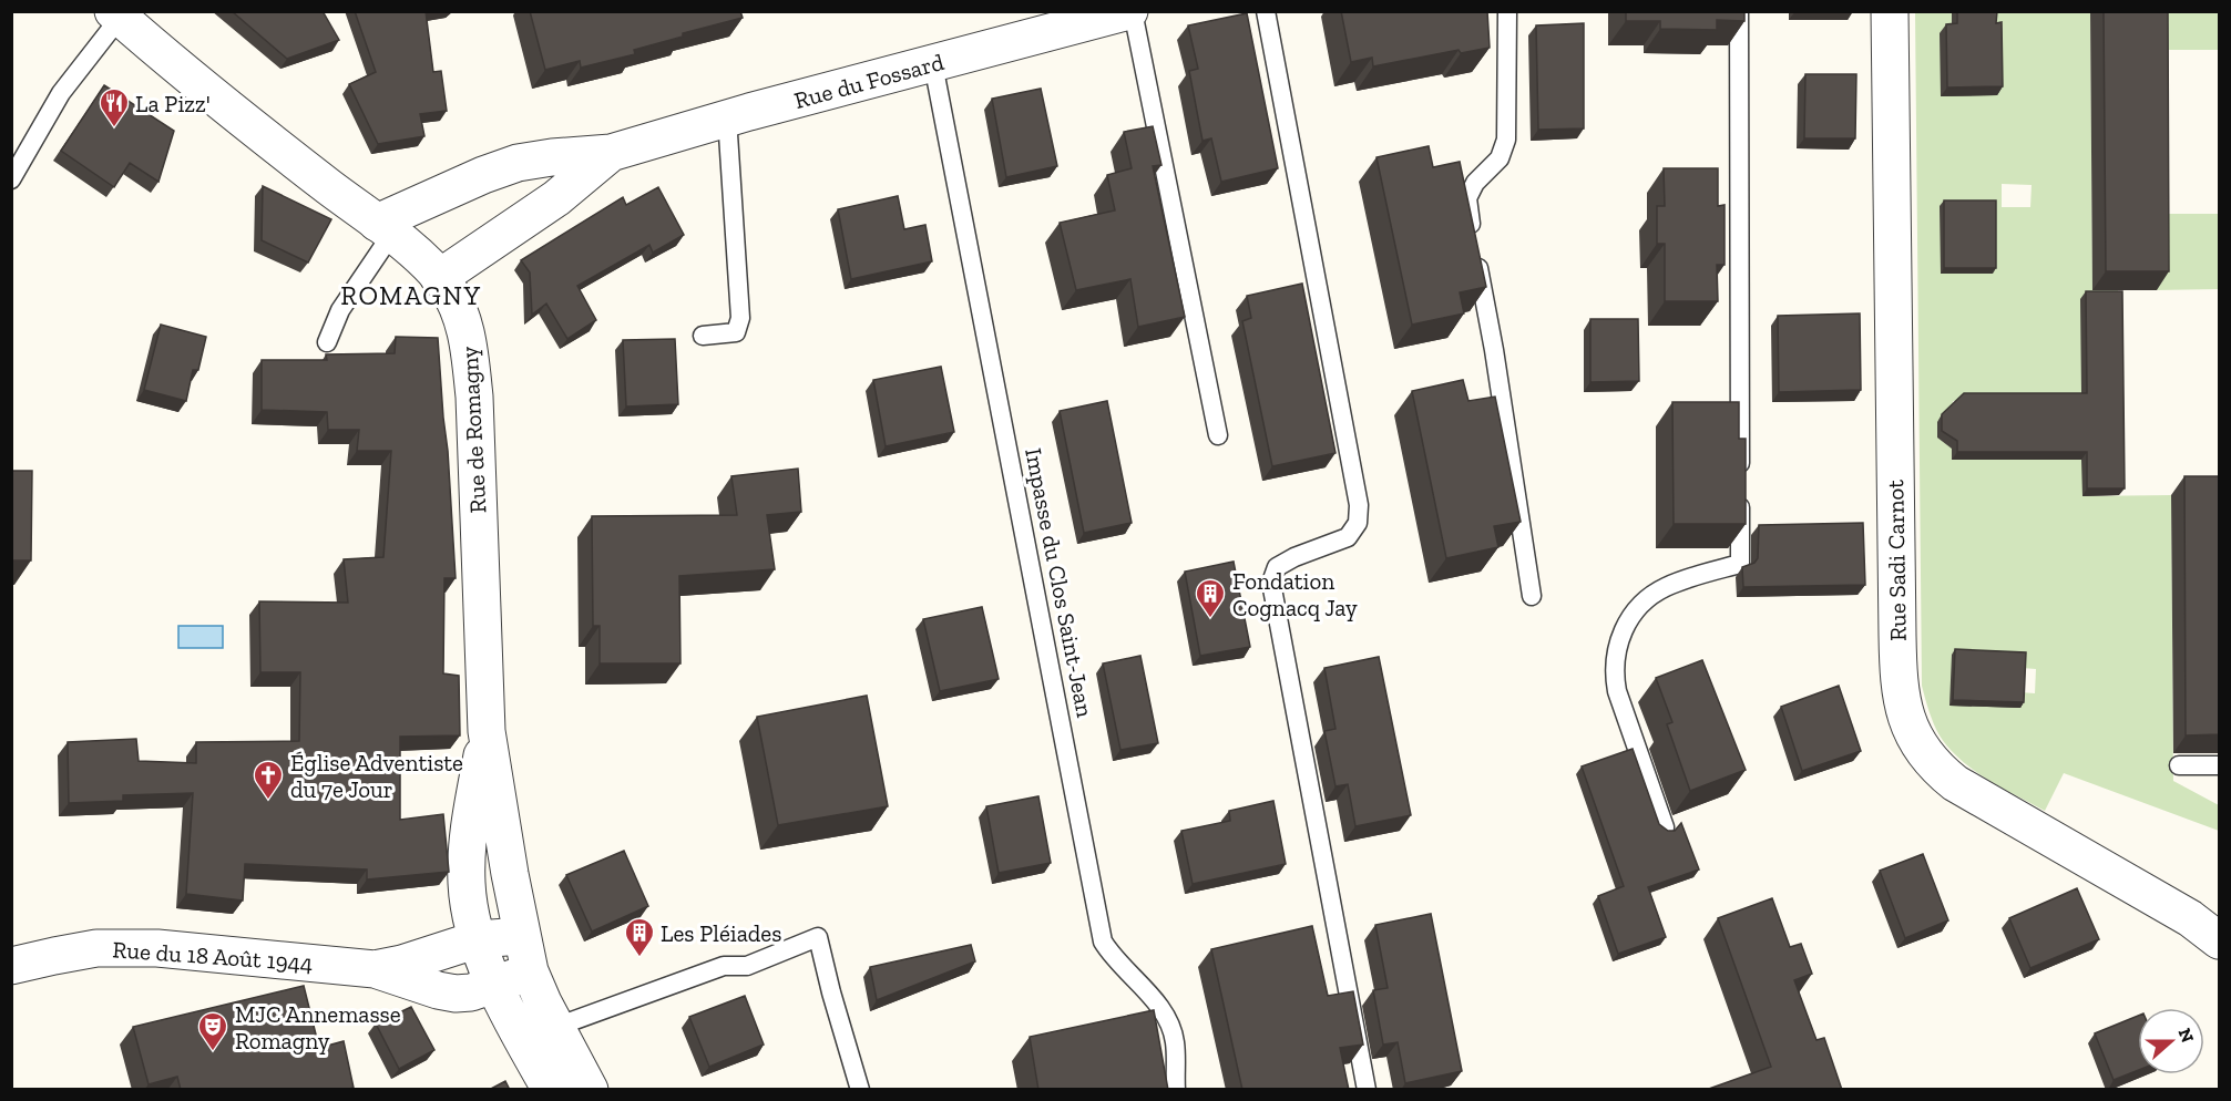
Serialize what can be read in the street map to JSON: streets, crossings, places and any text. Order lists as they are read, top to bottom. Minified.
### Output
{"streets":{"street":["Rue du Fossard","Rue de Romagny","Rue Sadi Carnot","Rue du 18 Août 1944"],"lane":["Impasse du Clos Saint-Jean"]},"crossings":[["Rue du Fossard","Rue de Romagny"],["Rue du Fossard","Impasse du Clos Saint-Jean"],["Rue de Romagny","Rue du 18 Août 1944"]],"districts":["ROMAGNY"],"places":{"restaurant":["La Pizz'"],"building":["Fondation Cognacq Jay","Les Pléiades"],"church":["Église Adventiste du 7e Jour"],"theatre":["MJC Annemasse Romagny"]},"north":"right"}
